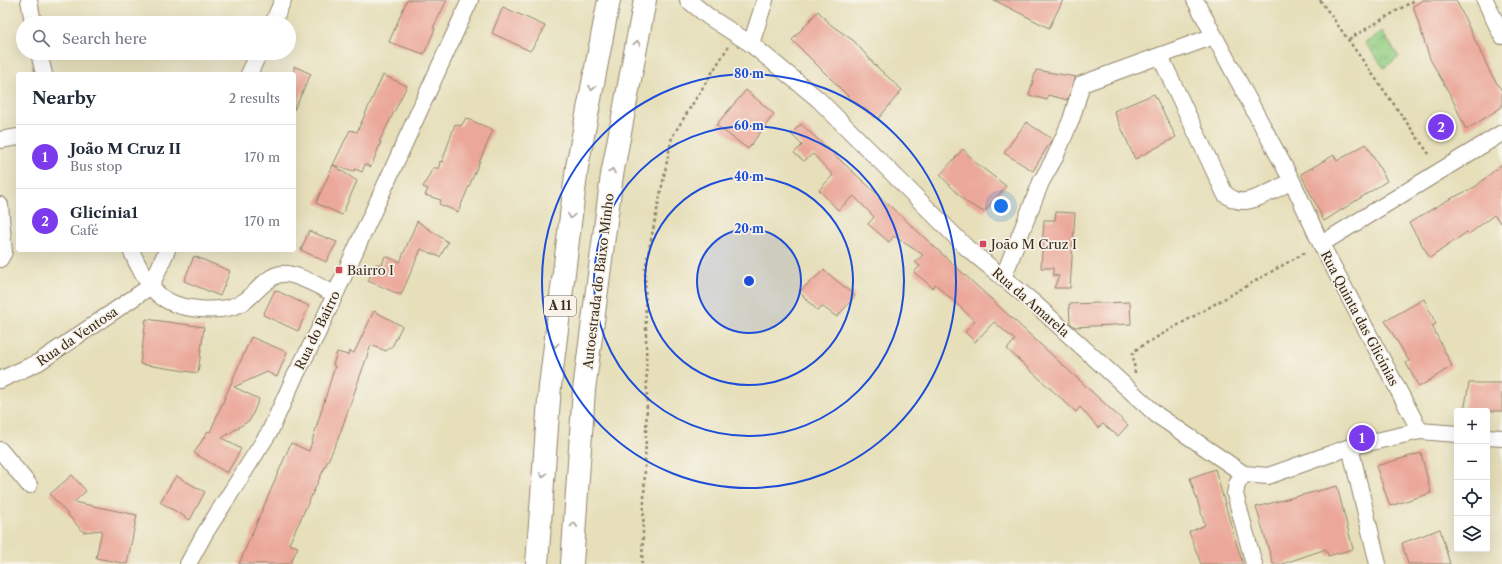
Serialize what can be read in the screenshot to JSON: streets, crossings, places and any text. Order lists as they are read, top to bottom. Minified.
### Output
{"streets":{"highway":["Autoestrada do Baixo Minho","A 11"],"street":["Rua da Amarela","Rua Quinta das Glicínias","Rua do Bairro","Rua da Ventosa"]},"crossings":[["Rua da Amarela","Rua Quinta das Glicínias"]],"places":{"transit":["João M Cruz I","Bairro I"]},"page":{"search":"Search here","heading":["Nearby","2 results"],"pins":["2","1"],"list":[{"mark":"1","name":"João M Cruz II","note":"Bus stop","value":"170 m"},{"mark":"2","name":"Glicínia1","note":"Café","value":"170 m"}],"map_buttons":["+","−"]},"rings":["80 m","60 m","40 m","20 m"]}
